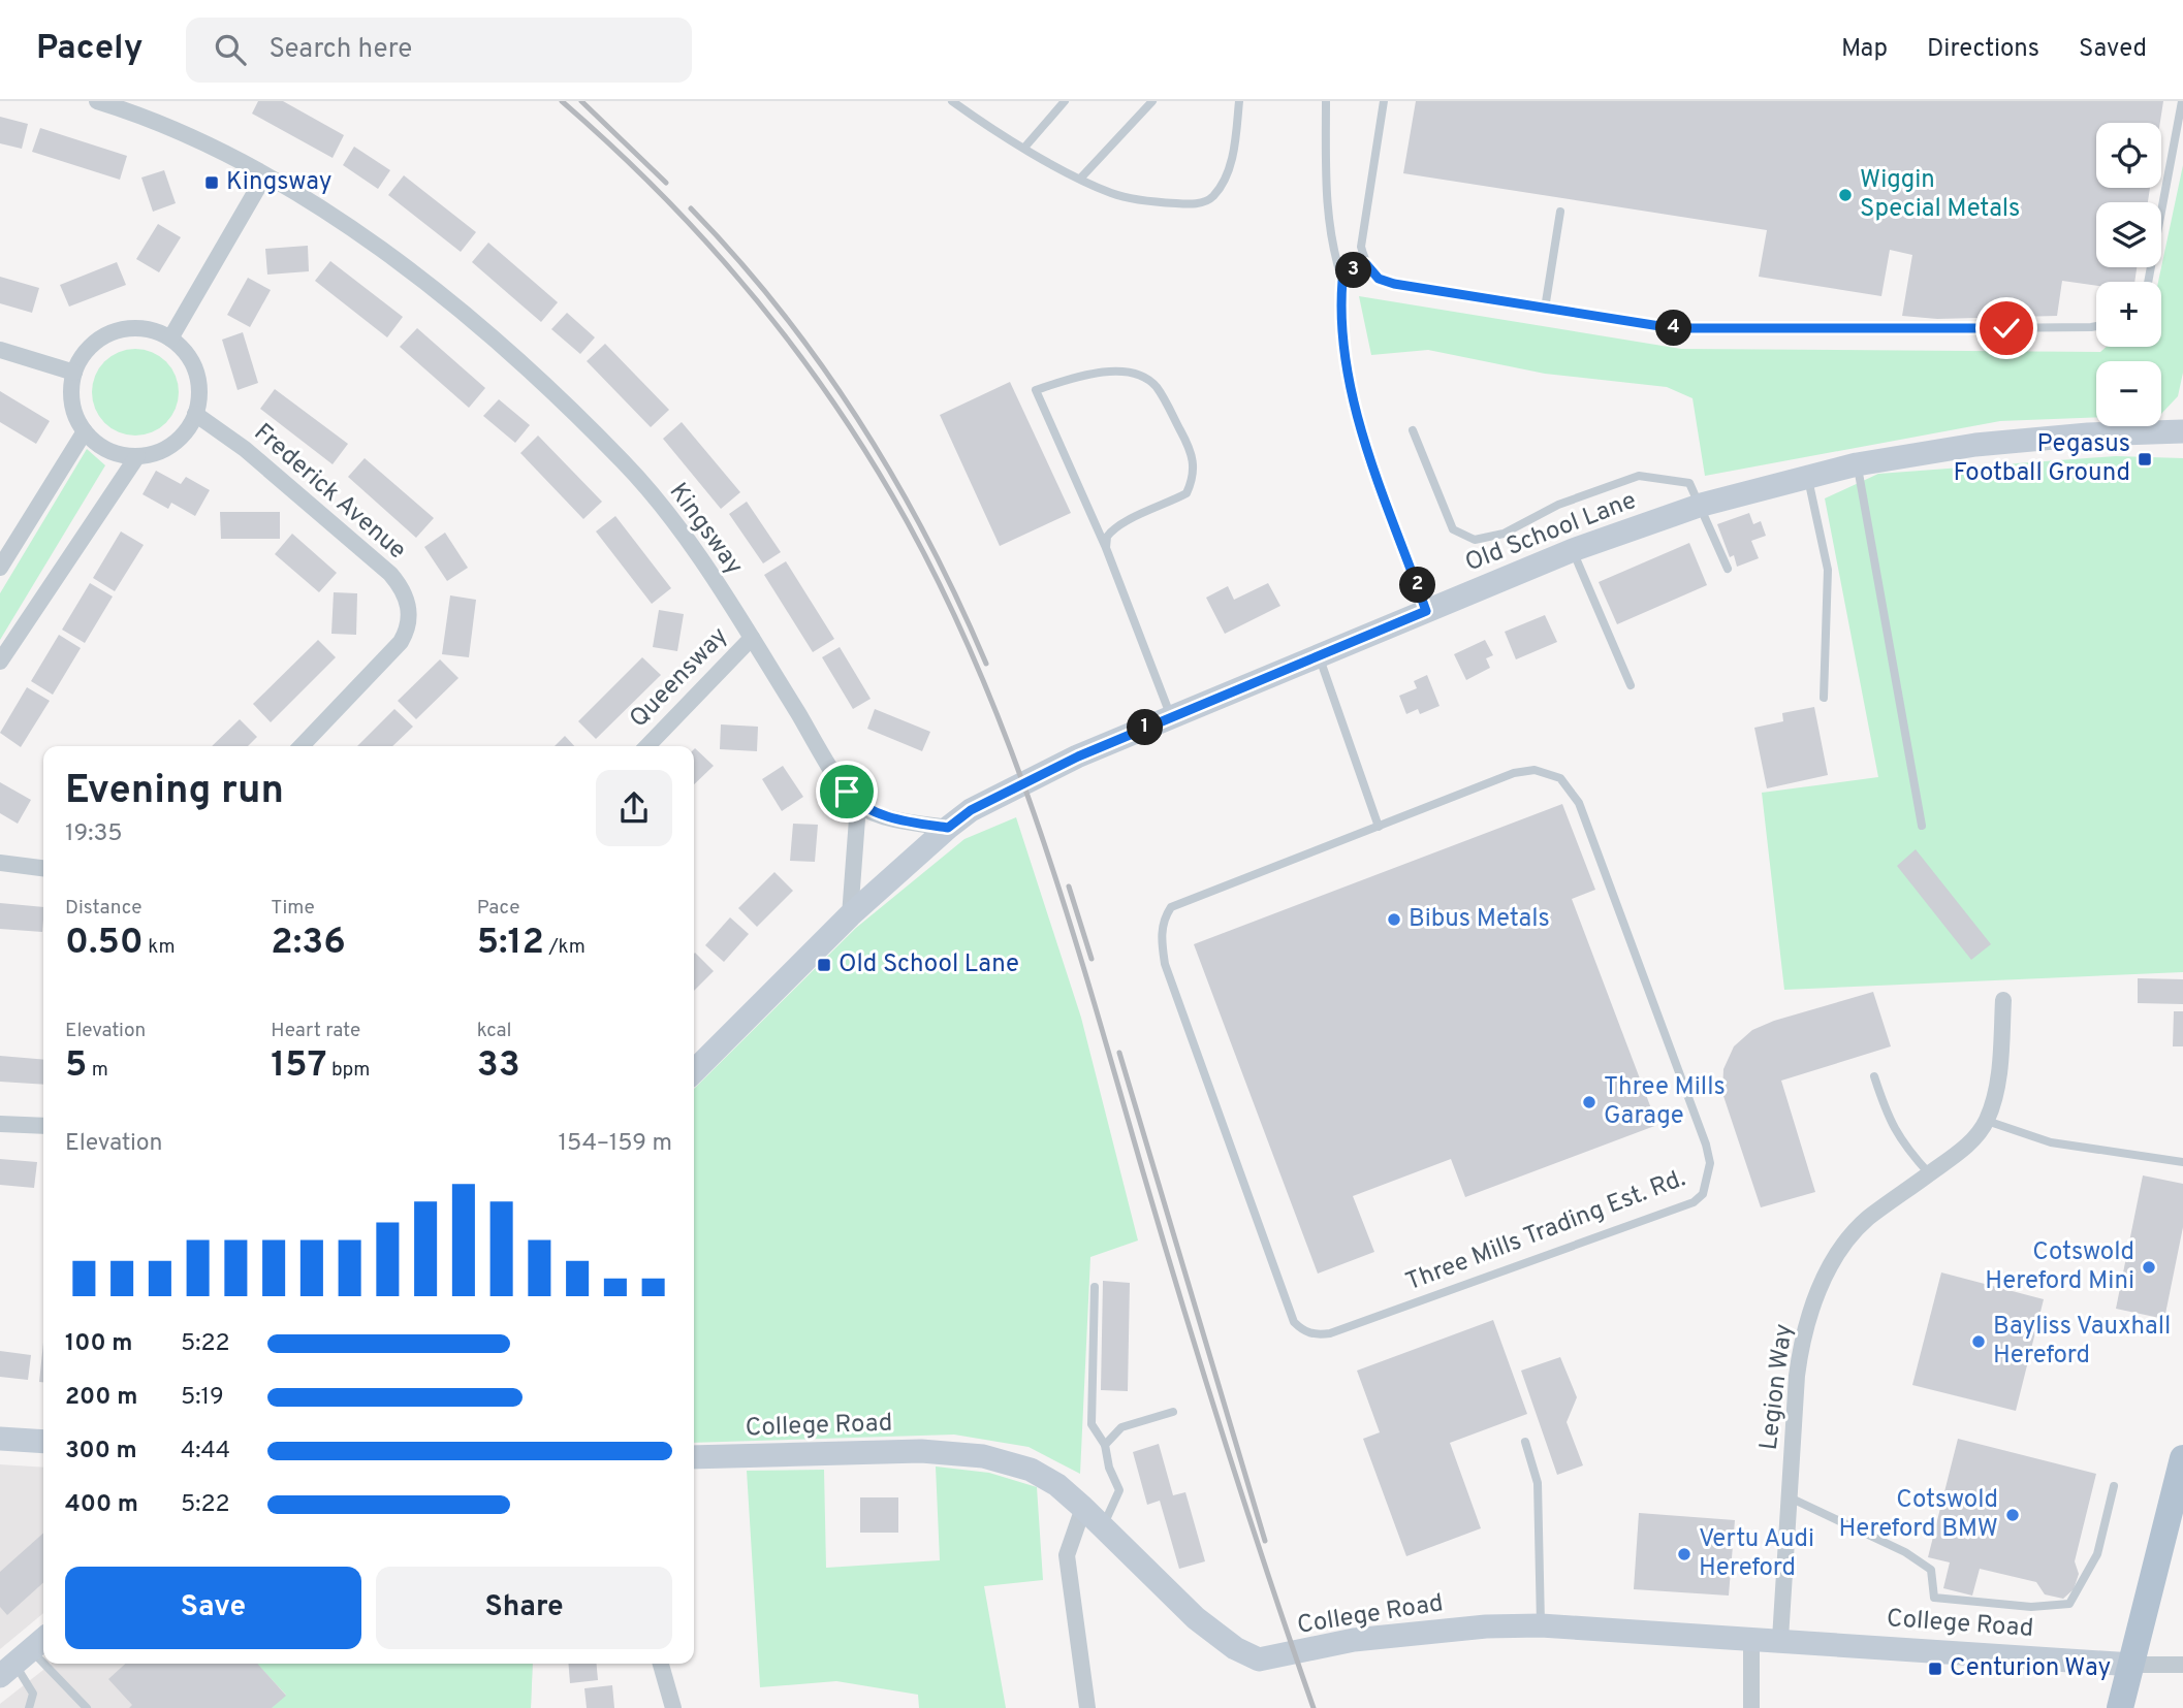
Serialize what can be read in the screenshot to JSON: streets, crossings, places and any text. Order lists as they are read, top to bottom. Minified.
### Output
{"streets":{"street":["Frederick Avenue","Kingsway","Old School Lane","Queensway","Legion Way","College Road"],"lane":["Three Mills Trading Est. Rd."]},"crossings":[["Kingsway","Queensway"],["Legion Way","College Road"]],"places":{"transit":["Kingsway","Pegasus Football Ground","Old School Lane","Centurion Way"],"other":["Wiggin Special Metals","Bibus Metals","Three Mills Garage","Cotswold Hereford Mini","Bayliss Vauxhall Hereford","Cotswold Hereford BMW","Vertu Audi Hereford"]},"page":{"header":"Pacely","search":"Search here","nav":["Map","Directions","Saved"],"map_buttons":["+","−"],"pins":["3","4","2","1"],"heading":["Evening run","19:35"],"stats":[["Distance","0.50 km"],["Time","2:36"],["Pace","5:12 /km"],["Elevation","5 m"],["Heart rate","157 bpm"],["kcal","33"]],"chart":["Elevation","154–159 m"],"list":[{"name":"100 m","note":"5:22"},{"name":"200 m","note":"5:19"},{"name":"300 m","note":"4:44"},{"name":"400 m","note":"5:22"}],"buttons":["Save","Share"]}}
